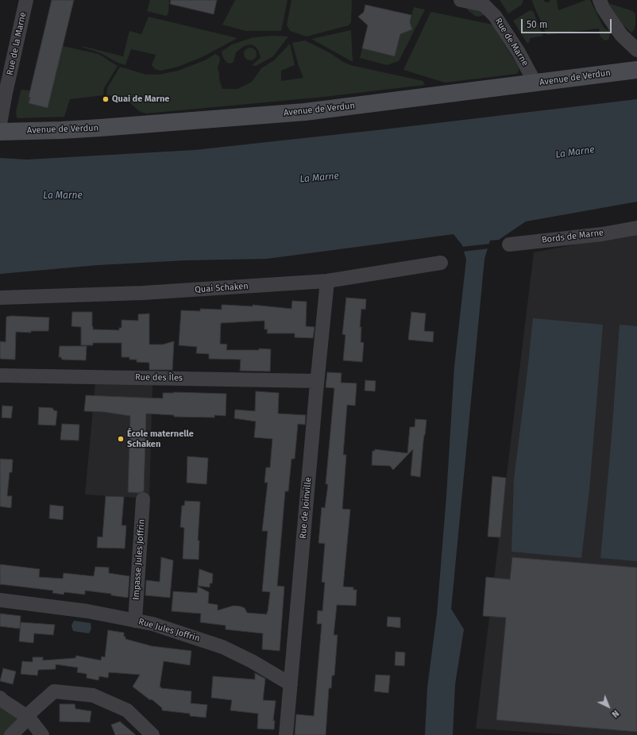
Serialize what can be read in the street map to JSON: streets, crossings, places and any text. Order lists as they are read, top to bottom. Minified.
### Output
{"streets":{"street":["Rue de Marne","Rue de la Marne","Avenue de Verdun","Bords de Marne","Quai Schaken","Rue des Îles","Rue de Joinville","Impasse Jules Joffrin","Rue Jules Joffrin"]},"crossings":[["Rue de Marne","Avenue de Verdun"],["Quai Schaken","Rue de Joinville"],["Rue des Îles","Rue de Joinville"],["Rue de Joinville","Rue Jules Joffrin"],["Impasse Jules Joffrin","Rue Jules Joffrin"]],"water":["La Marne"],"places":["Quai de Marne","École maternelle Schaken"],"scale_bar":"50 m","north":"bottom right"}
